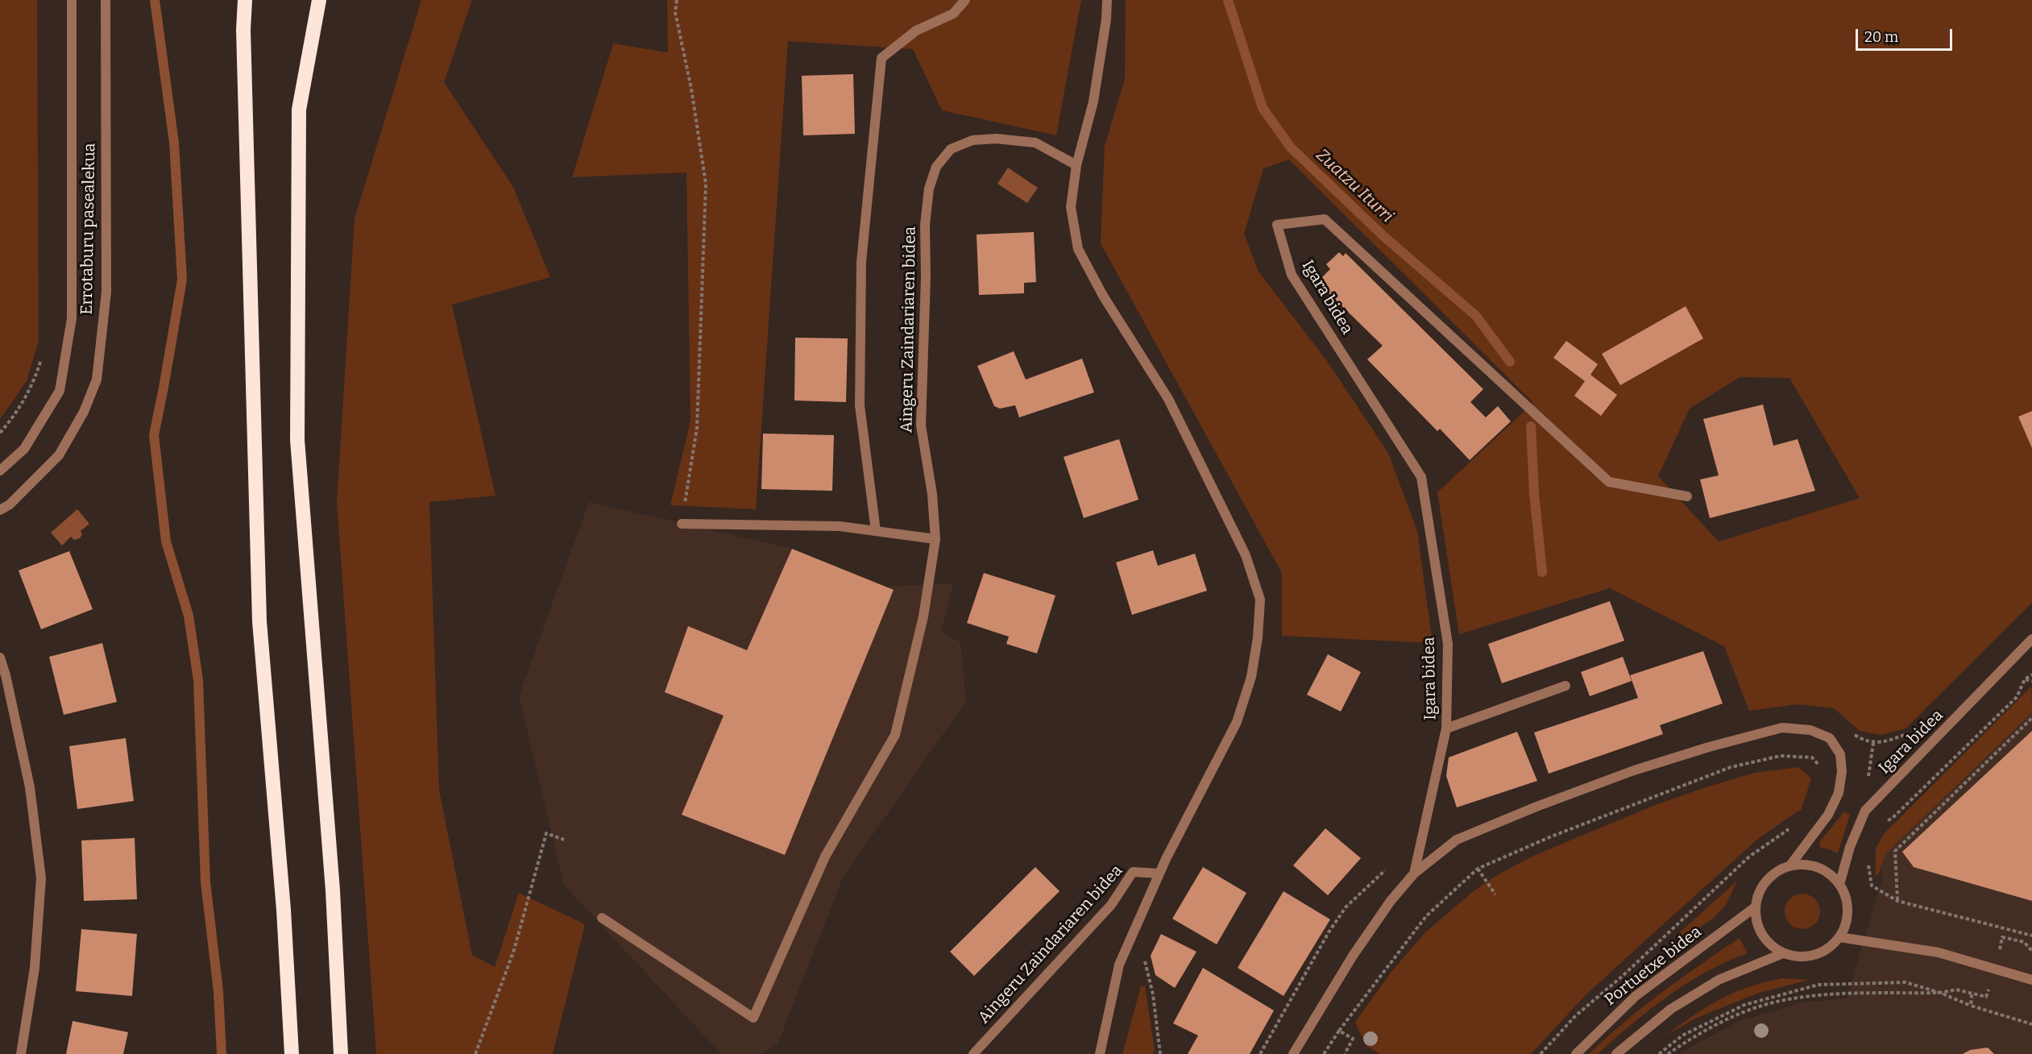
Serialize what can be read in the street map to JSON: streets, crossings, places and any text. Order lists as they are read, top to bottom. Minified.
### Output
{"streets":{"street":["Errotaburu pasealekua","Igara bidea","Aingeru Zaindariaren bidea","Portuetxe bidea"]},"crossings":[["Igara bidea","Portuetxe bidea"]],"water":["Zuatzu Iturri"],"scale_bar":"20 m"}
